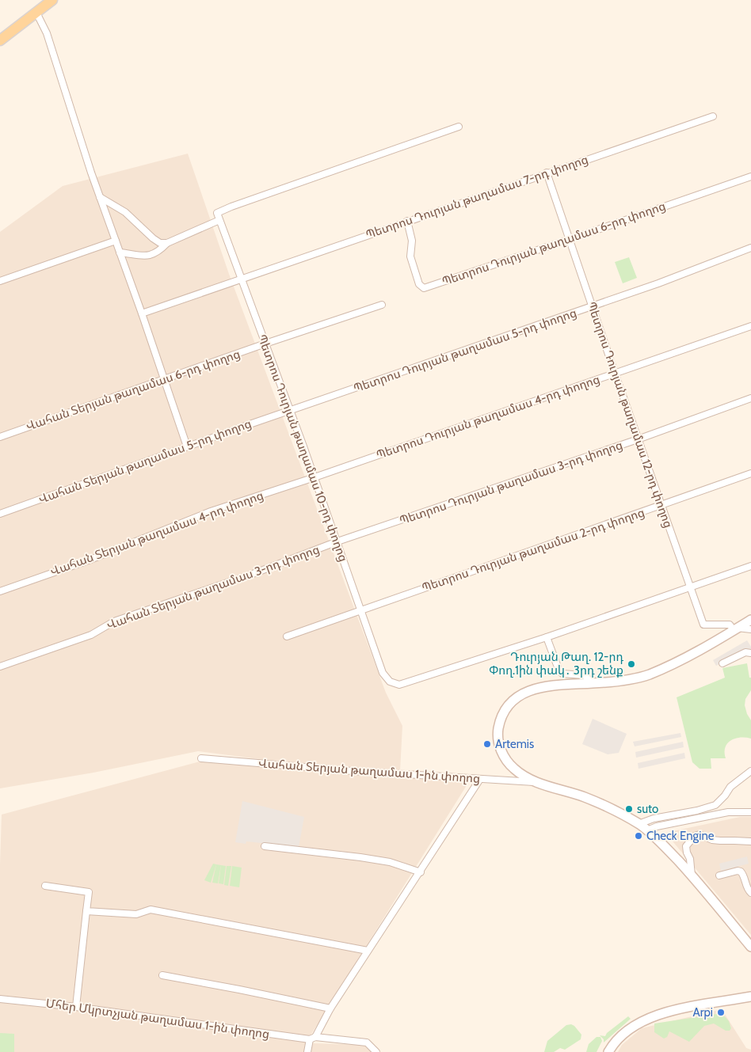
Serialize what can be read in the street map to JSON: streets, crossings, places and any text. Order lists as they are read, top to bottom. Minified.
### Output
{"streets":{"street":["Պետրոս Դուրյան թաղամաս 7-րդ փողոց","Պետրոս Դուրյան թաղամաս 6-րդ փողոց","Պետրոս Դուրյան թաղամաս 5-րդ փողոց","Վահան Տերյան թաղամաս 6-րդ փողոց","Պետրոս Դուրյան թաղամաս 12-րդ փողոց","Պետրոս Դուրյան թաղամաս 4-րդ փողոց","Պետրոս Դուրյան թաղամաս 10-րդ փողոց","Վահան Տերյան թաղամաս 5-րդ փողոց","Պետրոս Դուրյան թաղամաս 3-րդ փողոց","Վահան Տերյան թաղամաս 4-րդ փողոց","Պետրոս Դուրյան թաղամաս 2-րդ փողոց","Վահան Տերյան թաղամաս 3-րդ փողոց","Վահան Տերյան թաղամաս 1-ին փողոց","Մհեր Մկրտչյան թաղամաս 1-ին փողոց"]},"crossings":[["Պետրոս Դուրյան թաղամաս 7-րդ փողոց","Պետրոս Դուրյան թաղամաս 6-րդ փողոց"],["Պետրոս Դուրյան թաղամաս 7-րդ փողոց","Պետրոս Դուրյան թաղամաս 12-րդ փողոց"],["Պետրոս Դուրյան թաղամաս 7-րդ փողոց","Պետրոս Դուրյան թաղամաս 10-րդ փողոց"],["Պետրոս Դուրյան թաղամաս 6-րդ փողոց","Պետրոս Դուրյան թաղամաս 12-րդ փողոց"],["Պետրոս Դուրյան թաղամաս 5-րդ փողոց","Պետրոս Դուրյան թաղամաս 12-րդ փողոց"],["Պետրոս Դուրյան թաղամաս 5-րդ փողոց","Պետրոս Դուրյան թաղամաս 10-րդ փողոց"],["Պետրոս Դուրյան թաղամաս 5-րդ փողոց","Վահան Տերյան թաղամաս 5-րդ փողոց"],["Վահան Տերյան թաղամաս 6-րդ փողոց","Պետրոս Դուրյան թաղամաս 10-րդ փողոց"],["Պետրոս Դուրյան թաղամաս 12-րդ փողոց","Պետրոս Դուրյան թաղամաս 4-րդ փողոց"],["Պետրոս Դուրյան թաղամաս 12-րդ փողոց","Պետրոս Դուրյան թաղամաս 3-րդ փողոց"],["Պետրոս Դուրյան թաղամաս 12-րդ փողոց","Պետրոս Դուրյան թաղամաս 2-րդ փողոց"],["Պետրոս Դուրյան թաղամաս 4-րդ փողոց","Պետրոս Դուրյան թաղամաս 10-րդ փողոց"],["Պետրոս Դուրյան թաղամաս 4-րդ փողոց","Վահան Տերյան թաղամաս 4-րդ փողոց"],["Պետրոս Դուրյան թաղամաս 10-րդ փողոց","Վահան Տերյան թաղամաս 5-րդ փողոց"],["Պետրոս Դուրյան թաղամաս 10-րդ փողոց","Պետրոս Դուրյան թաղամաս 3-րդ փողոց"],["Պետրոս Դուրյան թաղամաս 10-րդ փողոց","Վահան Տերյան թաղամաս 4-րդ փողոց"],["Պետրոս Դուրյան թաղամաս 10-րդ փողոց","Պետրոս Դուրյան թաղամաս 2-րդ փողոց"],["Պետրոս Դուրյան թաղամաս 10-րդ փողոց","Վահան Տերյան թաղամաս 3-րդ փողոց"],["Պետրոս Դուրյան թաղամաս 3-րդ փողոց","Վահան Տերյան թաղամաս 3-րդ փողոց"]],"places":["Դուրյան Թաղ. 12-րդ Փող.1ին փակ․ 3րդ շենք","Artemis","suto","Check Engine","Arpi"]}
